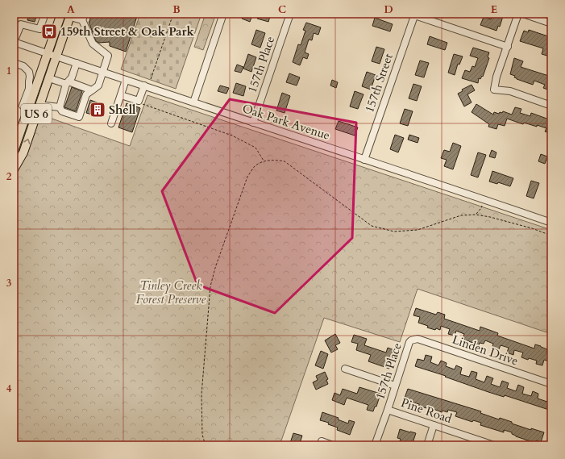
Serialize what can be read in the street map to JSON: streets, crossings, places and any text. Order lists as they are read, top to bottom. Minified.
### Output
{"streets":{"main road":["US 6"],"street":["157th Place","157th Street","Oak Park Avenue","Linden Drive","Pine Road"]},"crossings":[["157th Place","Oak Park Avenue"],["157th Place","Linden Drive"],["157th Place","Pine Road"],["157th Street","Oak Park Avenue"],["US 6","Oak Park Avenue"]],"parks":["Tinley Creek Forest Preserve"],"places":{"bus stop":["159th Street & Oak Park"],"building":["Shell"]},"grid":{"columns":["A","B","C","D","E"],"rows":["1","2","3","4"]}}
